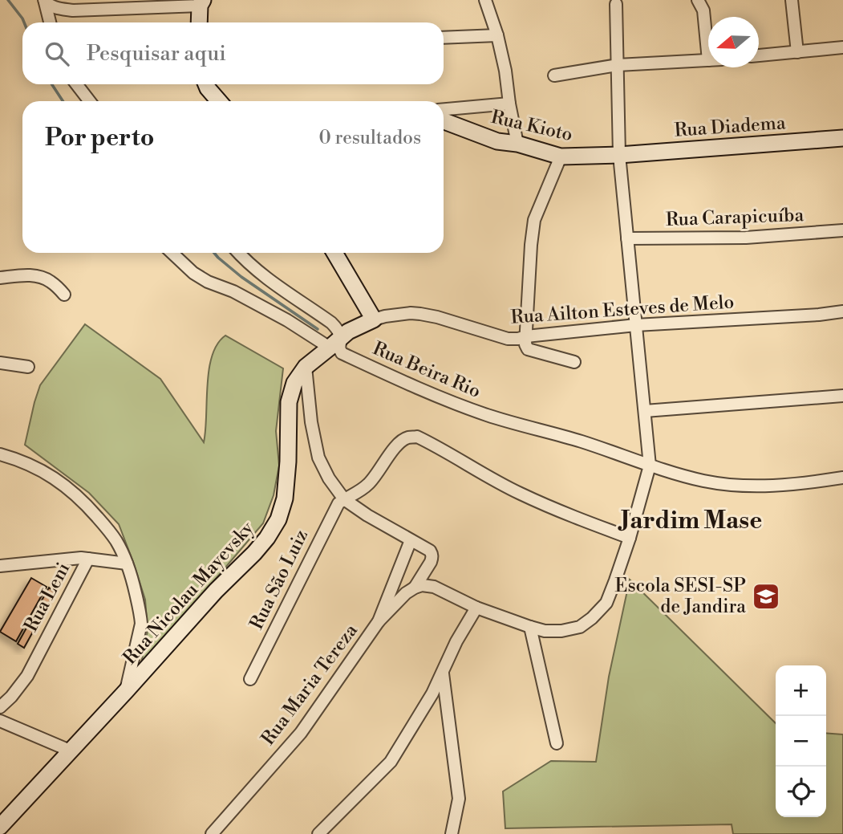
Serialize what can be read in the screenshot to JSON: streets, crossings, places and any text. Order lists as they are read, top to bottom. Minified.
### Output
{"streets":{"street":["Rua Kioto","Rua Diadema","Rua Carapicuíba","Rua Ailton Esteves de Melo","Rua Beira Rio","Rua São Luiz","Rua Nicolau Mayevsky","Rua Leni","Rua Maria Tereza"]},"crossings":[["Rua Kioto","Rua Diadema"],["Rua Ailton Esteves de Melo","Rua Nicolau Mayevsky"],["Rua Beira Rio","Rua Nicolau Mayevsky"]],"districts":["Jardim Mase"],"places":{"school or university":["Escola SESI-SP de Jandira"]},"north":"left","page":{"search":"Pesquisar aqui","heading":["Por perto","0 resultados"],"map_buttons":["+","−"]}}
